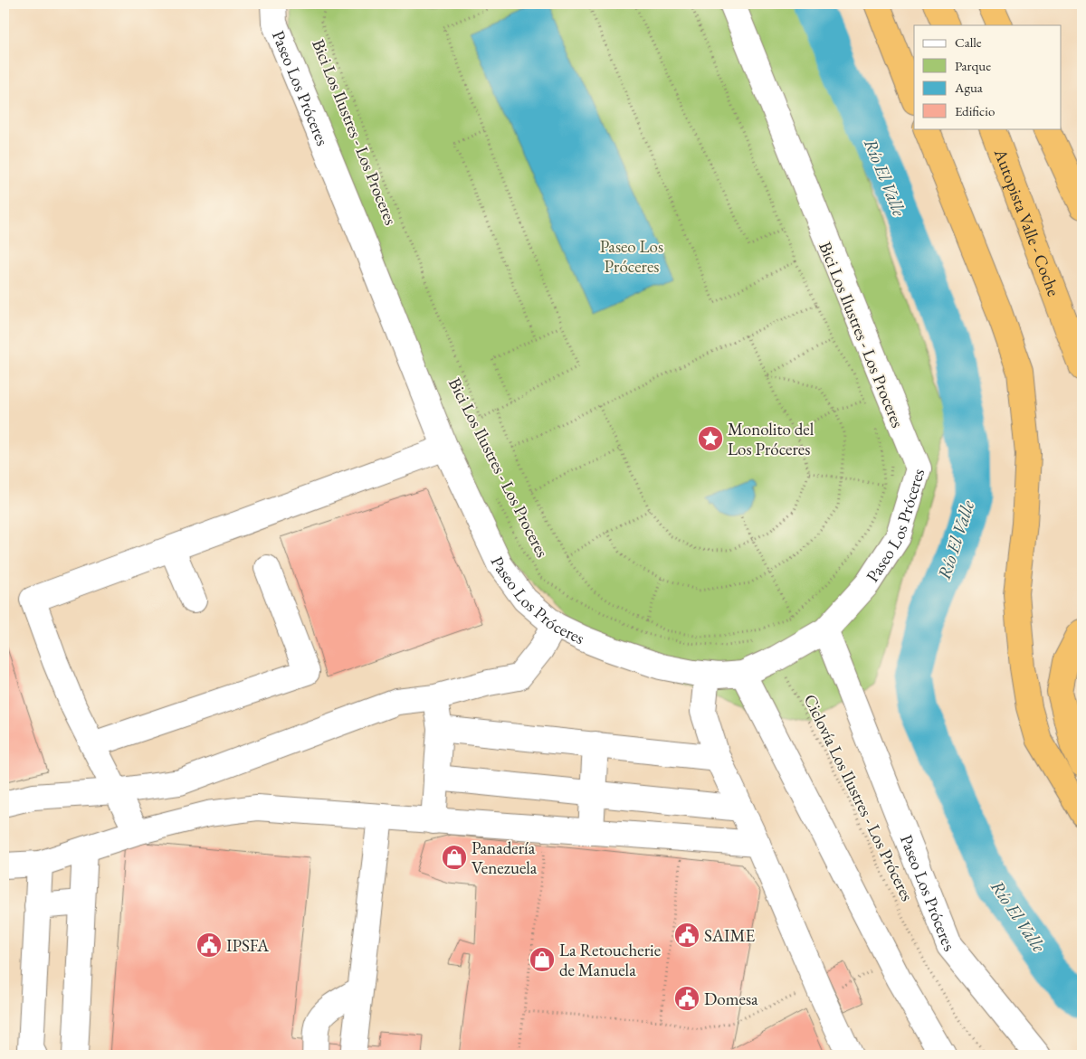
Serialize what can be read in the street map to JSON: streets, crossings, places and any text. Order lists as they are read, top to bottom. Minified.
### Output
{"streets":{"highway":["Autopista Valle - Coche"],"street":["Paseo Los Próceres"],"path":["Bici Los Ilustres - Los Proceres","Ciclovía Los Ilustres - Los Próceres"]},"crossings":[["Paseo Los Próceres","Bici Los Ilustres - Los Proceres"],["Paseo Los Próceres","Ciclovía Los Ilustres - Los Próceres"],["Bici Los Ilustres - Los Proceres","Ciclovía Los Ilustres - Los Próceres"]],"water":["Río El Valle"],"parks":["Paseo Los Próceres"],"places":{"place":["Monolito del Los Próceres"],"shop":["Panadería Venezuela","La Retoucherie de Manuela"],"public building":["SAIME","IPSFA","Domesa"]},"legend":["Calle","Parque","Agua","Edificio"]}
